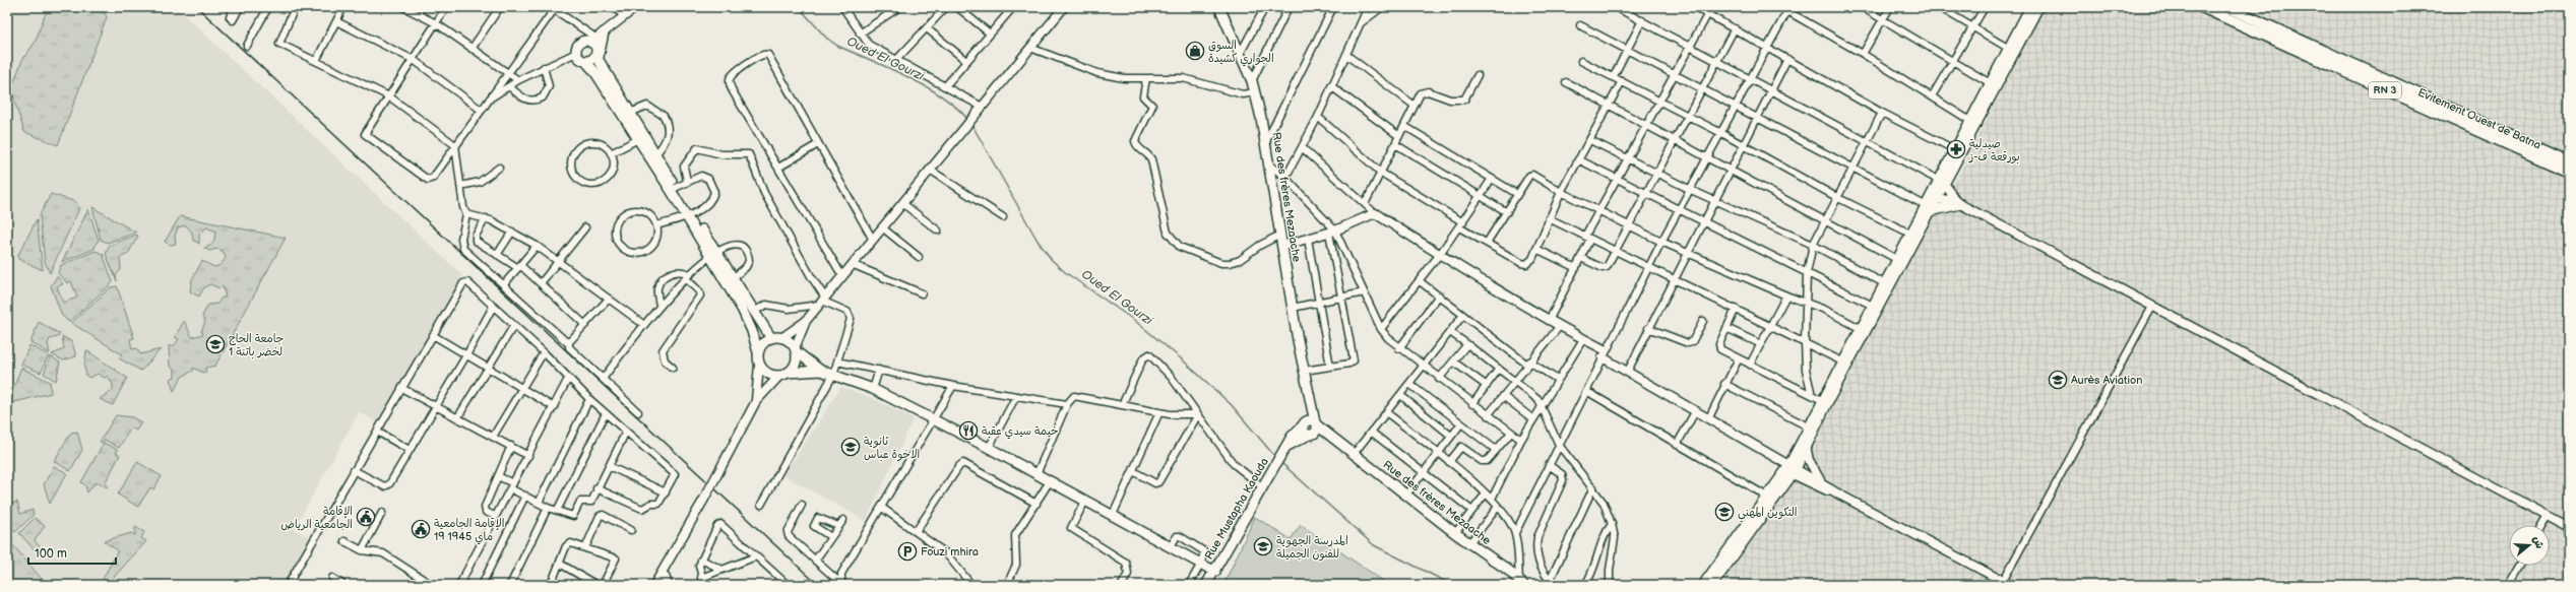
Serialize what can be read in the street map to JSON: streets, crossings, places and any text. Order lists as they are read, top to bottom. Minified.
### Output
{"streets":{"highway":["RN 3","Evitement Ouest de Batna"],"main road":["Rue des frères Mezaache","Rue Mustapha Kaouda"]},"crossings":[["Rue des frères Mezaache","Rue Mustapha Kaouda"]],"water":["Oued El Gourzi"],"places":{"shop":["السوق الجواري كشيدة"],"pharmacy":["صيدلية بورقعة ف-ز"],"school or university":["جامعة الحاج لخضر باتنة 1","Aurès Aviation","ثانوية الاخوة عباس","التكوين المهني","المدرسة الجهوية للفنون الجميلة"],"restaurant":["خيمة سيدي عقبة"],"public building":["الإقامة الجامعية الرياض","الإقامة الجامعية 19 ماي 1945"],"parking":["Fouzi mhira"]},"scale_bar":"100 m","north":"right"}
